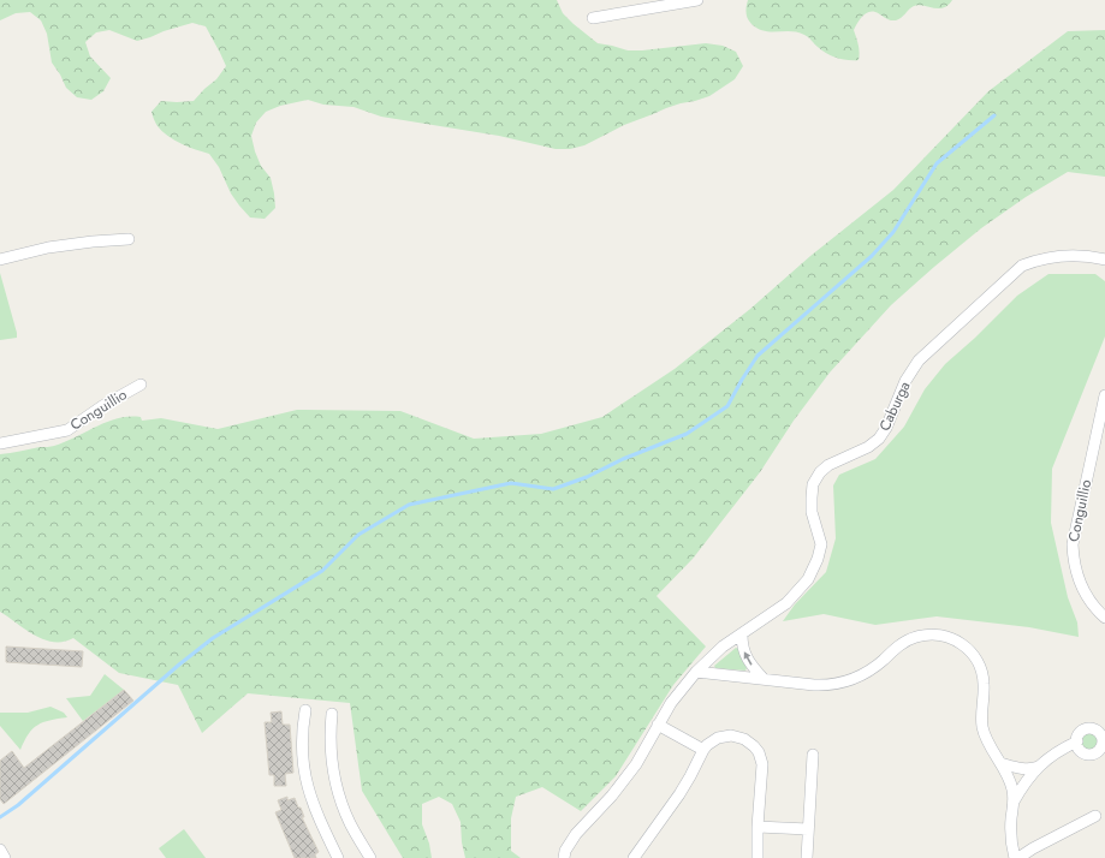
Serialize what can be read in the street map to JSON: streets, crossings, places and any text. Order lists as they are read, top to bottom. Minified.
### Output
{"streets":{"street":["Caburga","Conguillio"]}}
